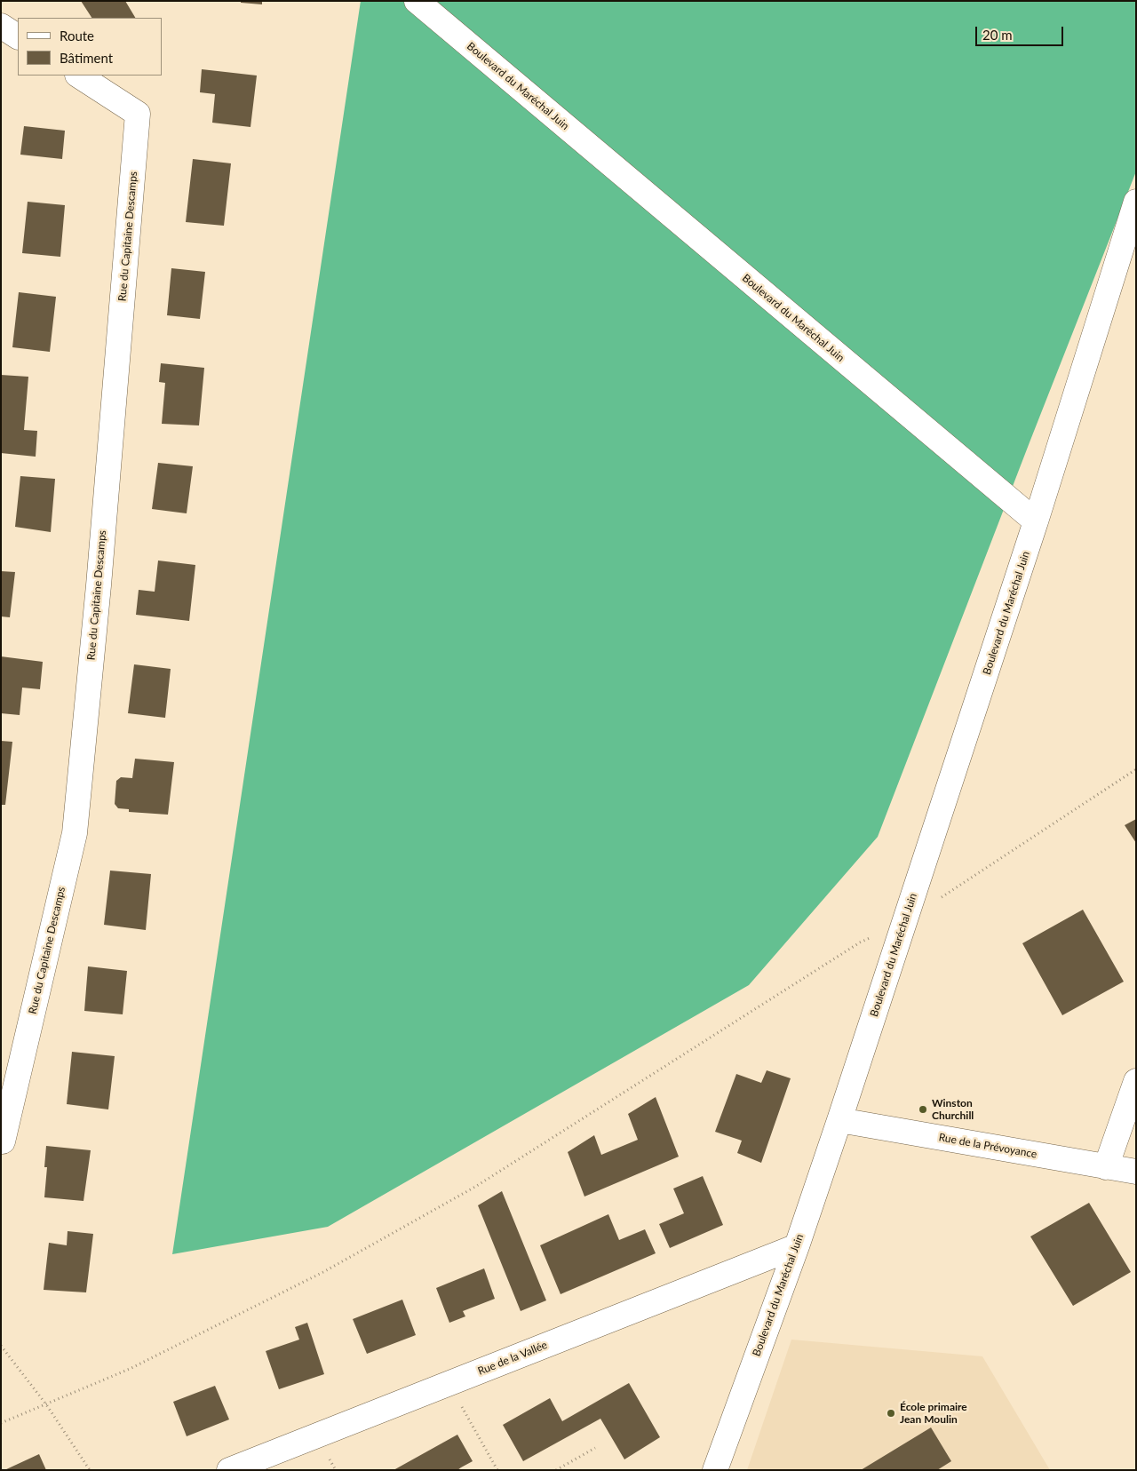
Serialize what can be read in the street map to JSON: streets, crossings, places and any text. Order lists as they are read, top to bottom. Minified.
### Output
{"streets":{"street":["Boulevard du Maréchal Juin","Rue du Capitaine Descamps","Rue de la Prévoyance","Rue de la Vallée"]},"crossings":[["Boulevard du Maréchal Juin","Rue de la Prévoyance"],["Boulevard du Maréchal Juin","Rue de la Vallée"]],"places":["Winston Churchill","École primaire Jean Moulin"],"legend":["Route","Bâtiment"],"scale_bar":"20 m"}
